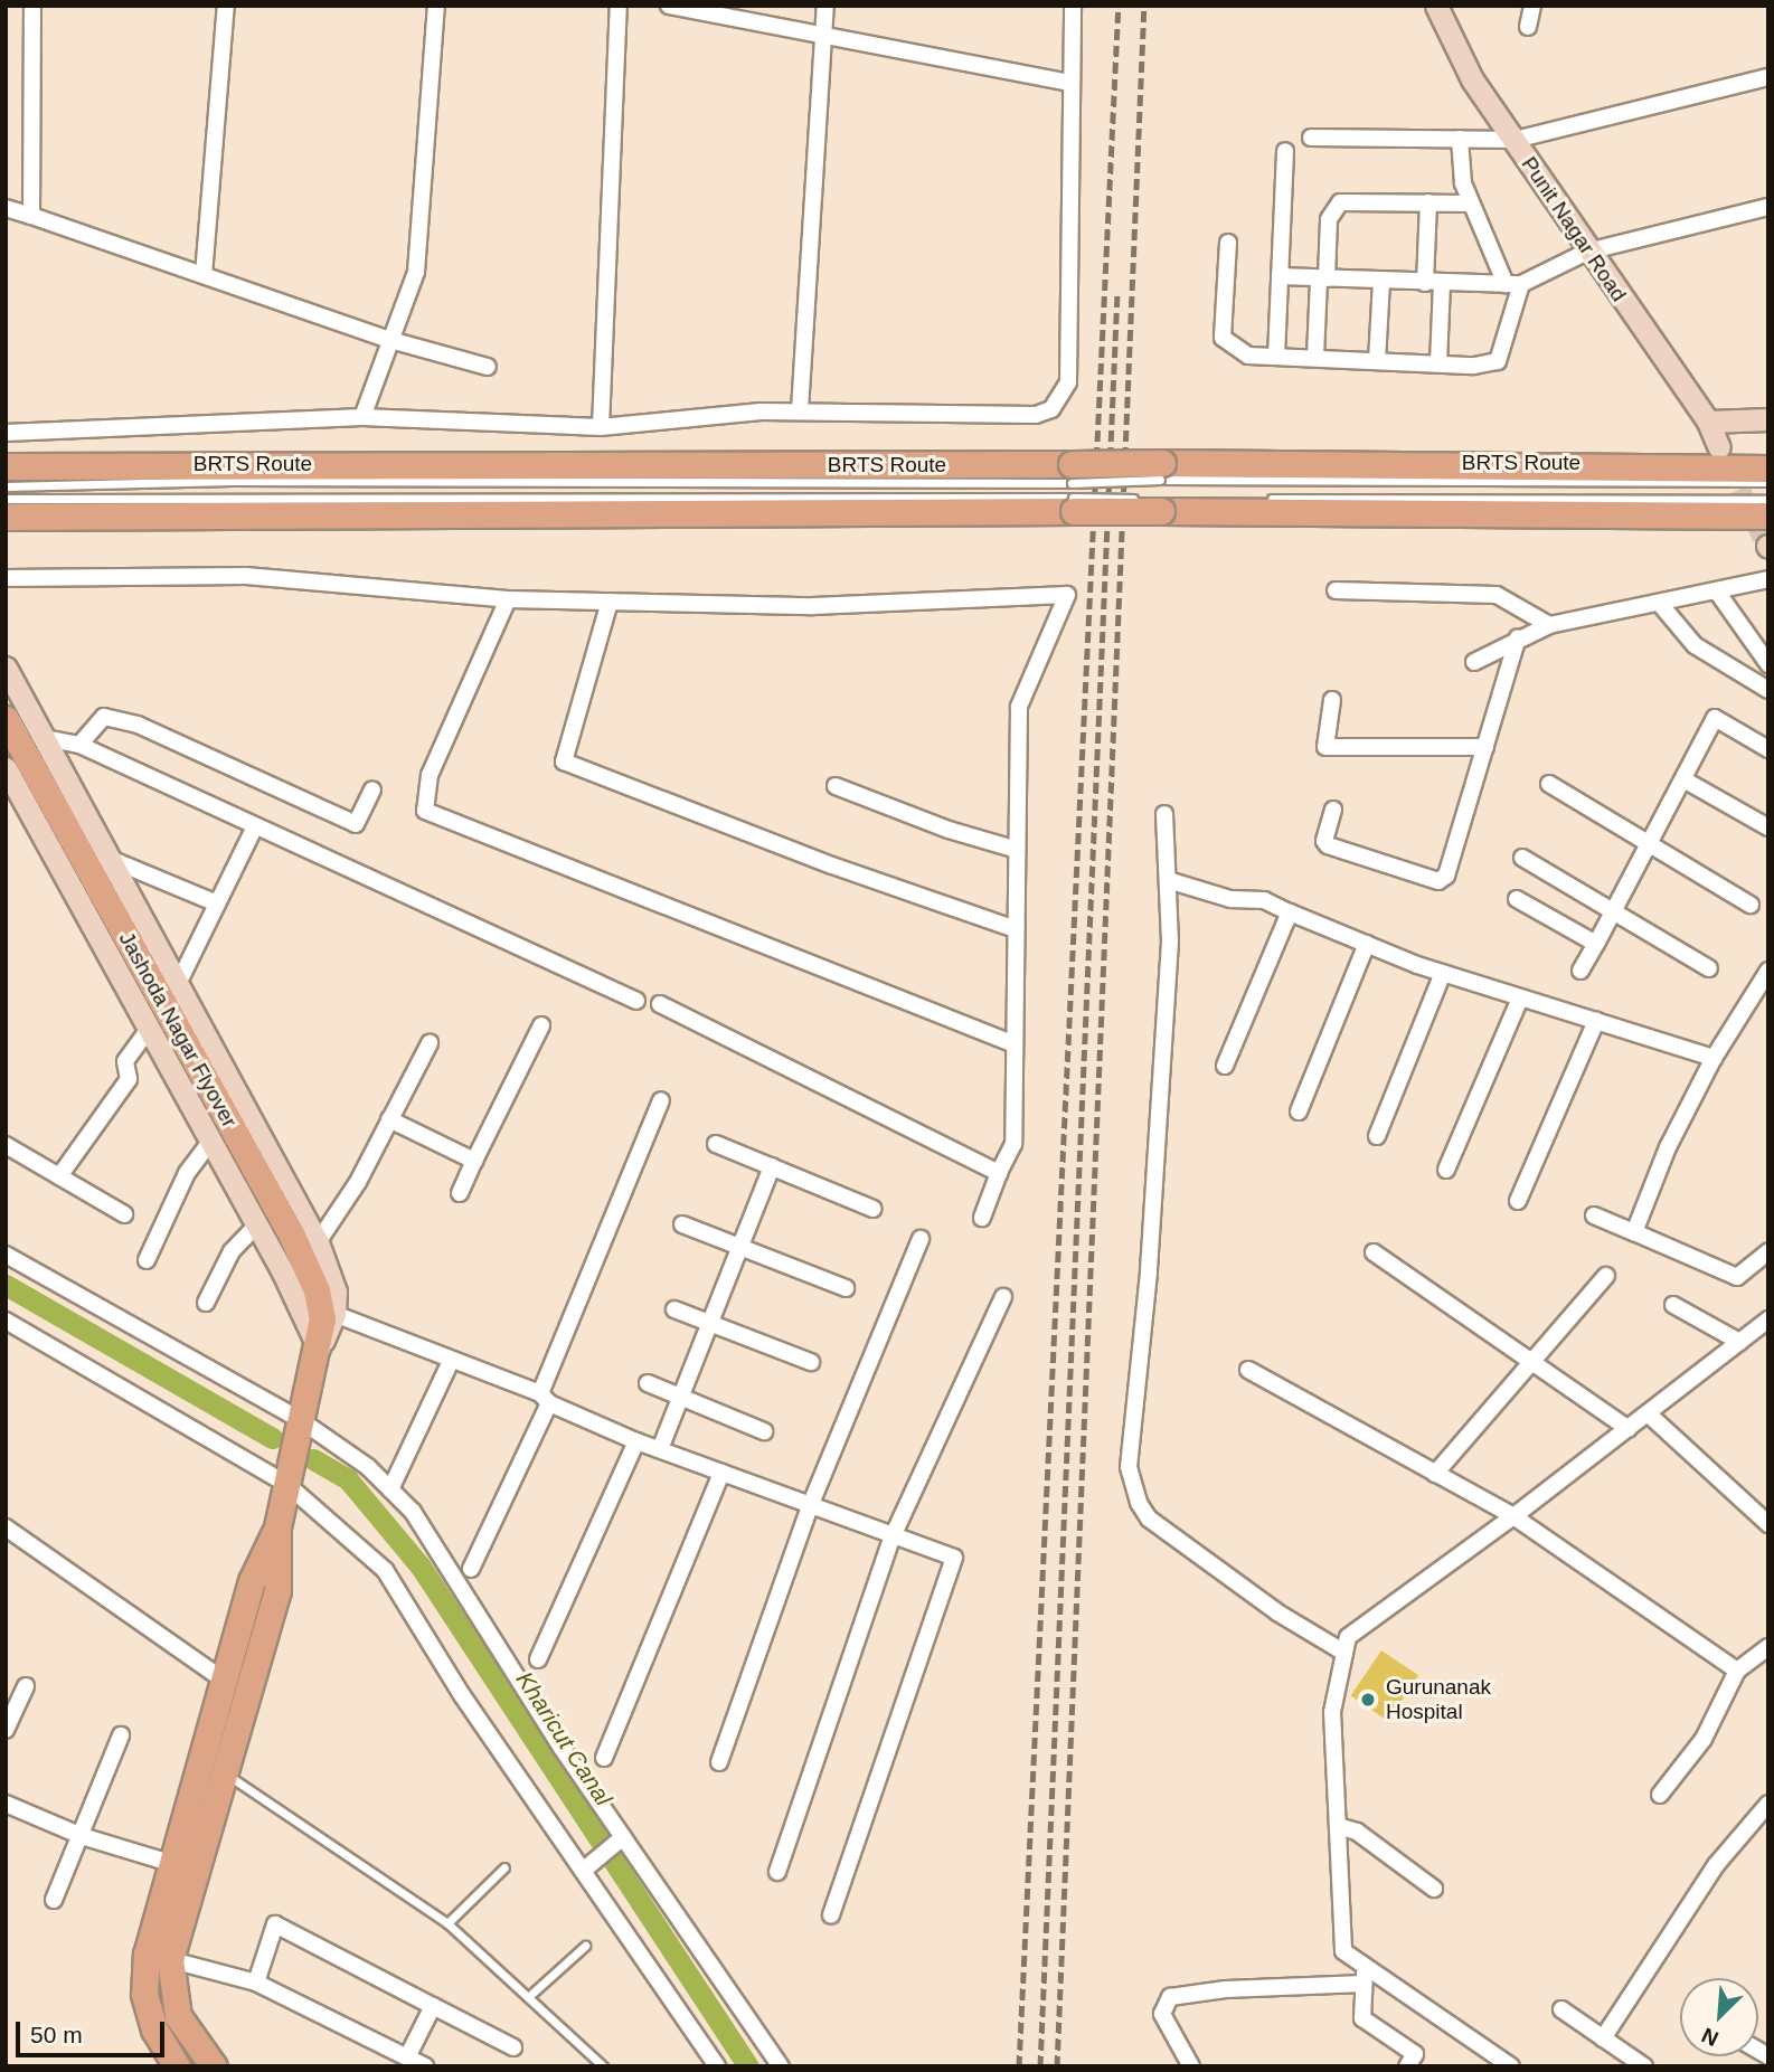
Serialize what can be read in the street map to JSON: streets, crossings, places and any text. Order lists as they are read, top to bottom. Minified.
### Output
{"streets":{"main road":["Jashoda Nagar Flyover"],"street":["Punit Nagar Road"],"lane":["BRTS Route"]},"water":["Kharicut Canal"],"places":["Gurunanak Hospital"],"scale_bar":"50 m","north":"bottom left"}
